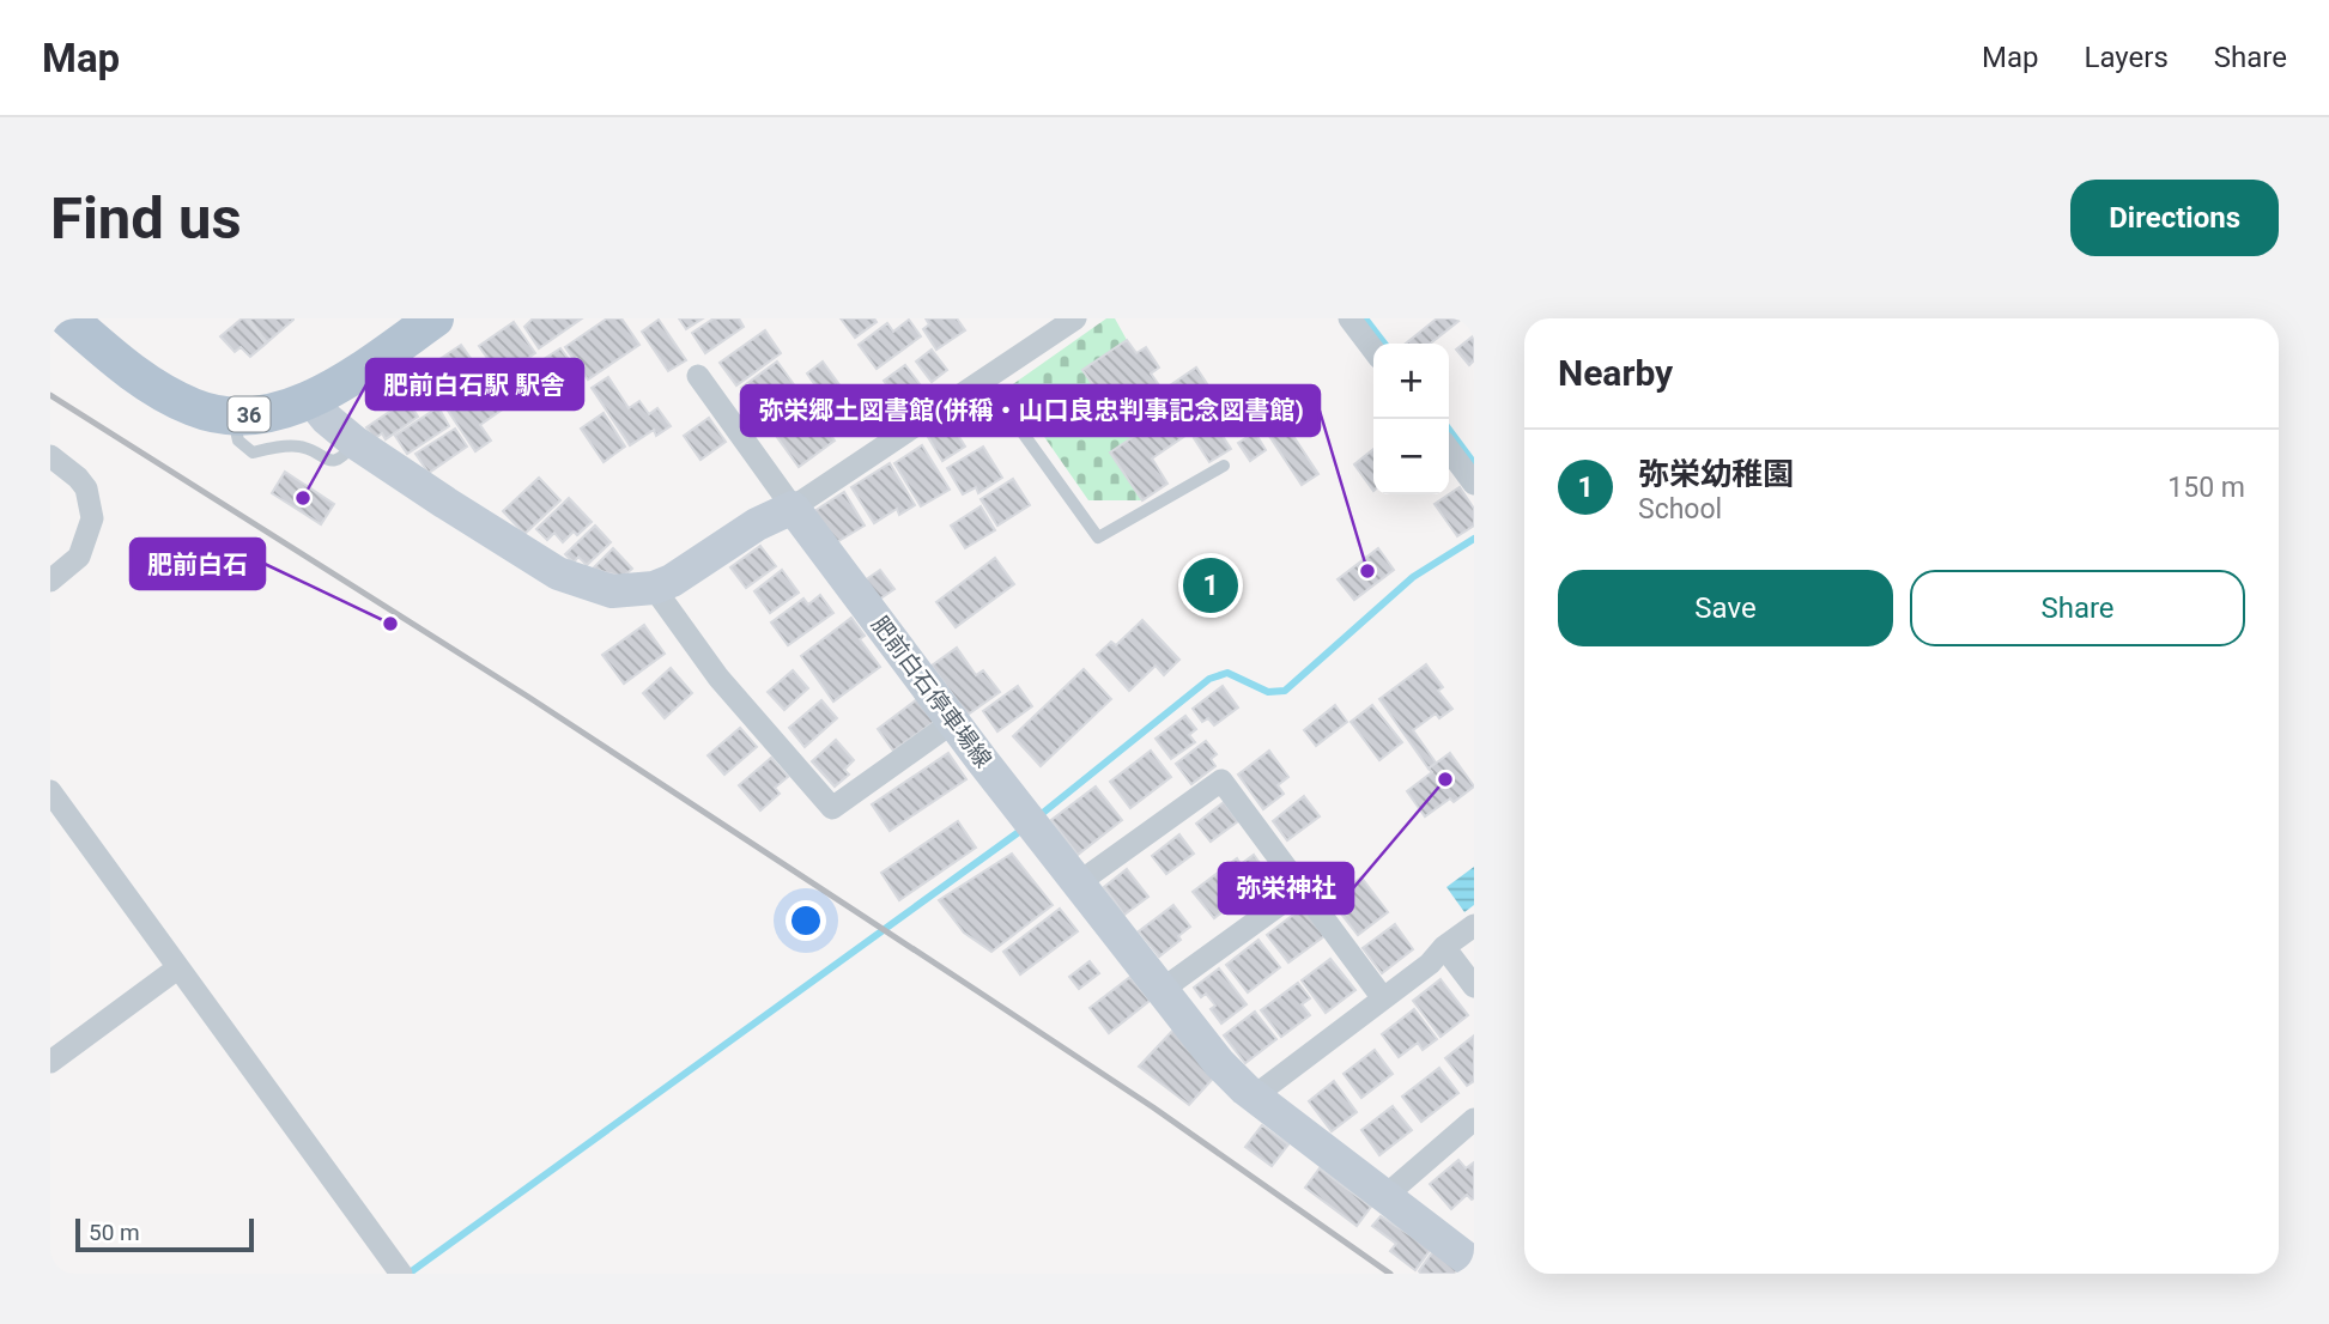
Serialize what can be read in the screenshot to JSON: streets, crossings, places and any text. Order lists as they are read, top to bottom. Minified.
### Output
{"streets":{"main road":["36","肥前白石停車場線"]},"places":["肥前白石駅 駅舎","弥栄郷土図書館(併稱・山口良忠判事記念図書館)","肥前白石","弥栄神社"],"scale_bar":"50 m","page":{"header":"Map","nav":["Map","Layers","Share"],"buttons":["Directions",["Save","Share"]],"title":"Find us","heading":"Nearby","map_buttons":["+","−"],"list":[{"mark":"1","name":"弥栄幼稚園","note":"School","value":"150 m"}],"pins":"1","scale":"50 m"}}
